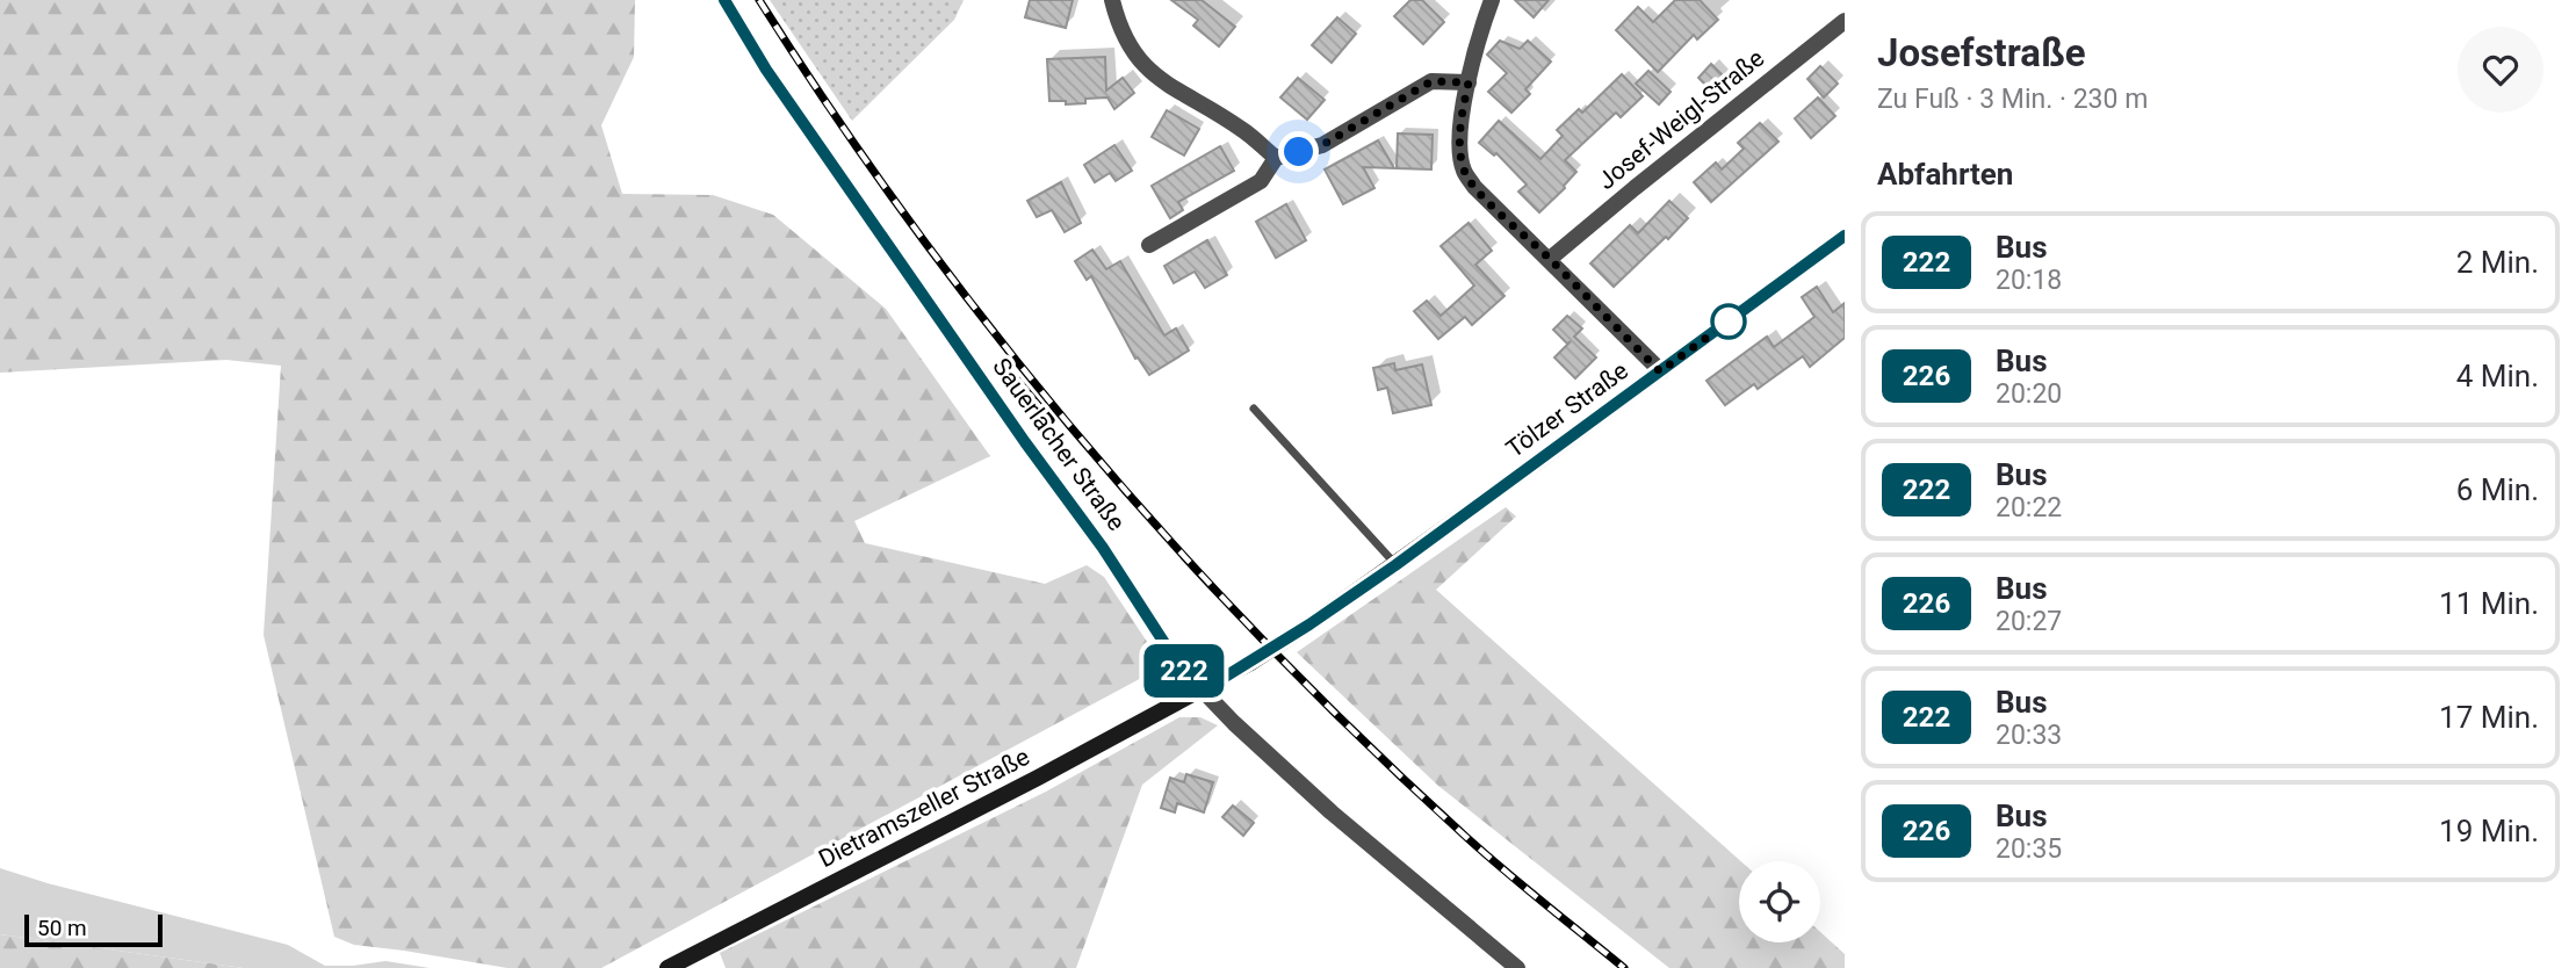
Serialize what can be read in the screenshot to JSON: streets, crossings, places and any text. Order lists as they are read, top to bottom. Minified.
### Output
{"streets":{"main road":["Tölzer Straße","Dietramszeller Straße"],"street":["Josef-Weigl-Straße","Sauerlacher Straße"]},"crossings":[["Tölzer Straße","Sauerlacher Straße"],["Tölzer Straße","Dietramszeller Straße"],["Sauerlacher Straße","Dietramszeller Straße"]],"lines":["bus line 222"],"scale_bar":"50 m","page":{"on_map":"222","heading":[["Josefstraße","Zu Fuß · 3 Min. · 230 m"],"Abfahrten"],"list":[{"mark":"222","name":"Bus","note":"20:18","value":"2 Min."},{"mark":"226","name":"Bus","note":"20:20","value":"4 Min."},{"mark":"222","name":"Bus","note":"20:22","value":"6 Min."},{"mark":"226","name":"Bus","note":"20:27","value":"11 Min."},{"mark":"222","name":"Bus","note":"20:33","value":"17 Min."},{"mark":"226","name":"Bus","note":"20:35","value":"19 Min."}],"scale":"50 m"}}
